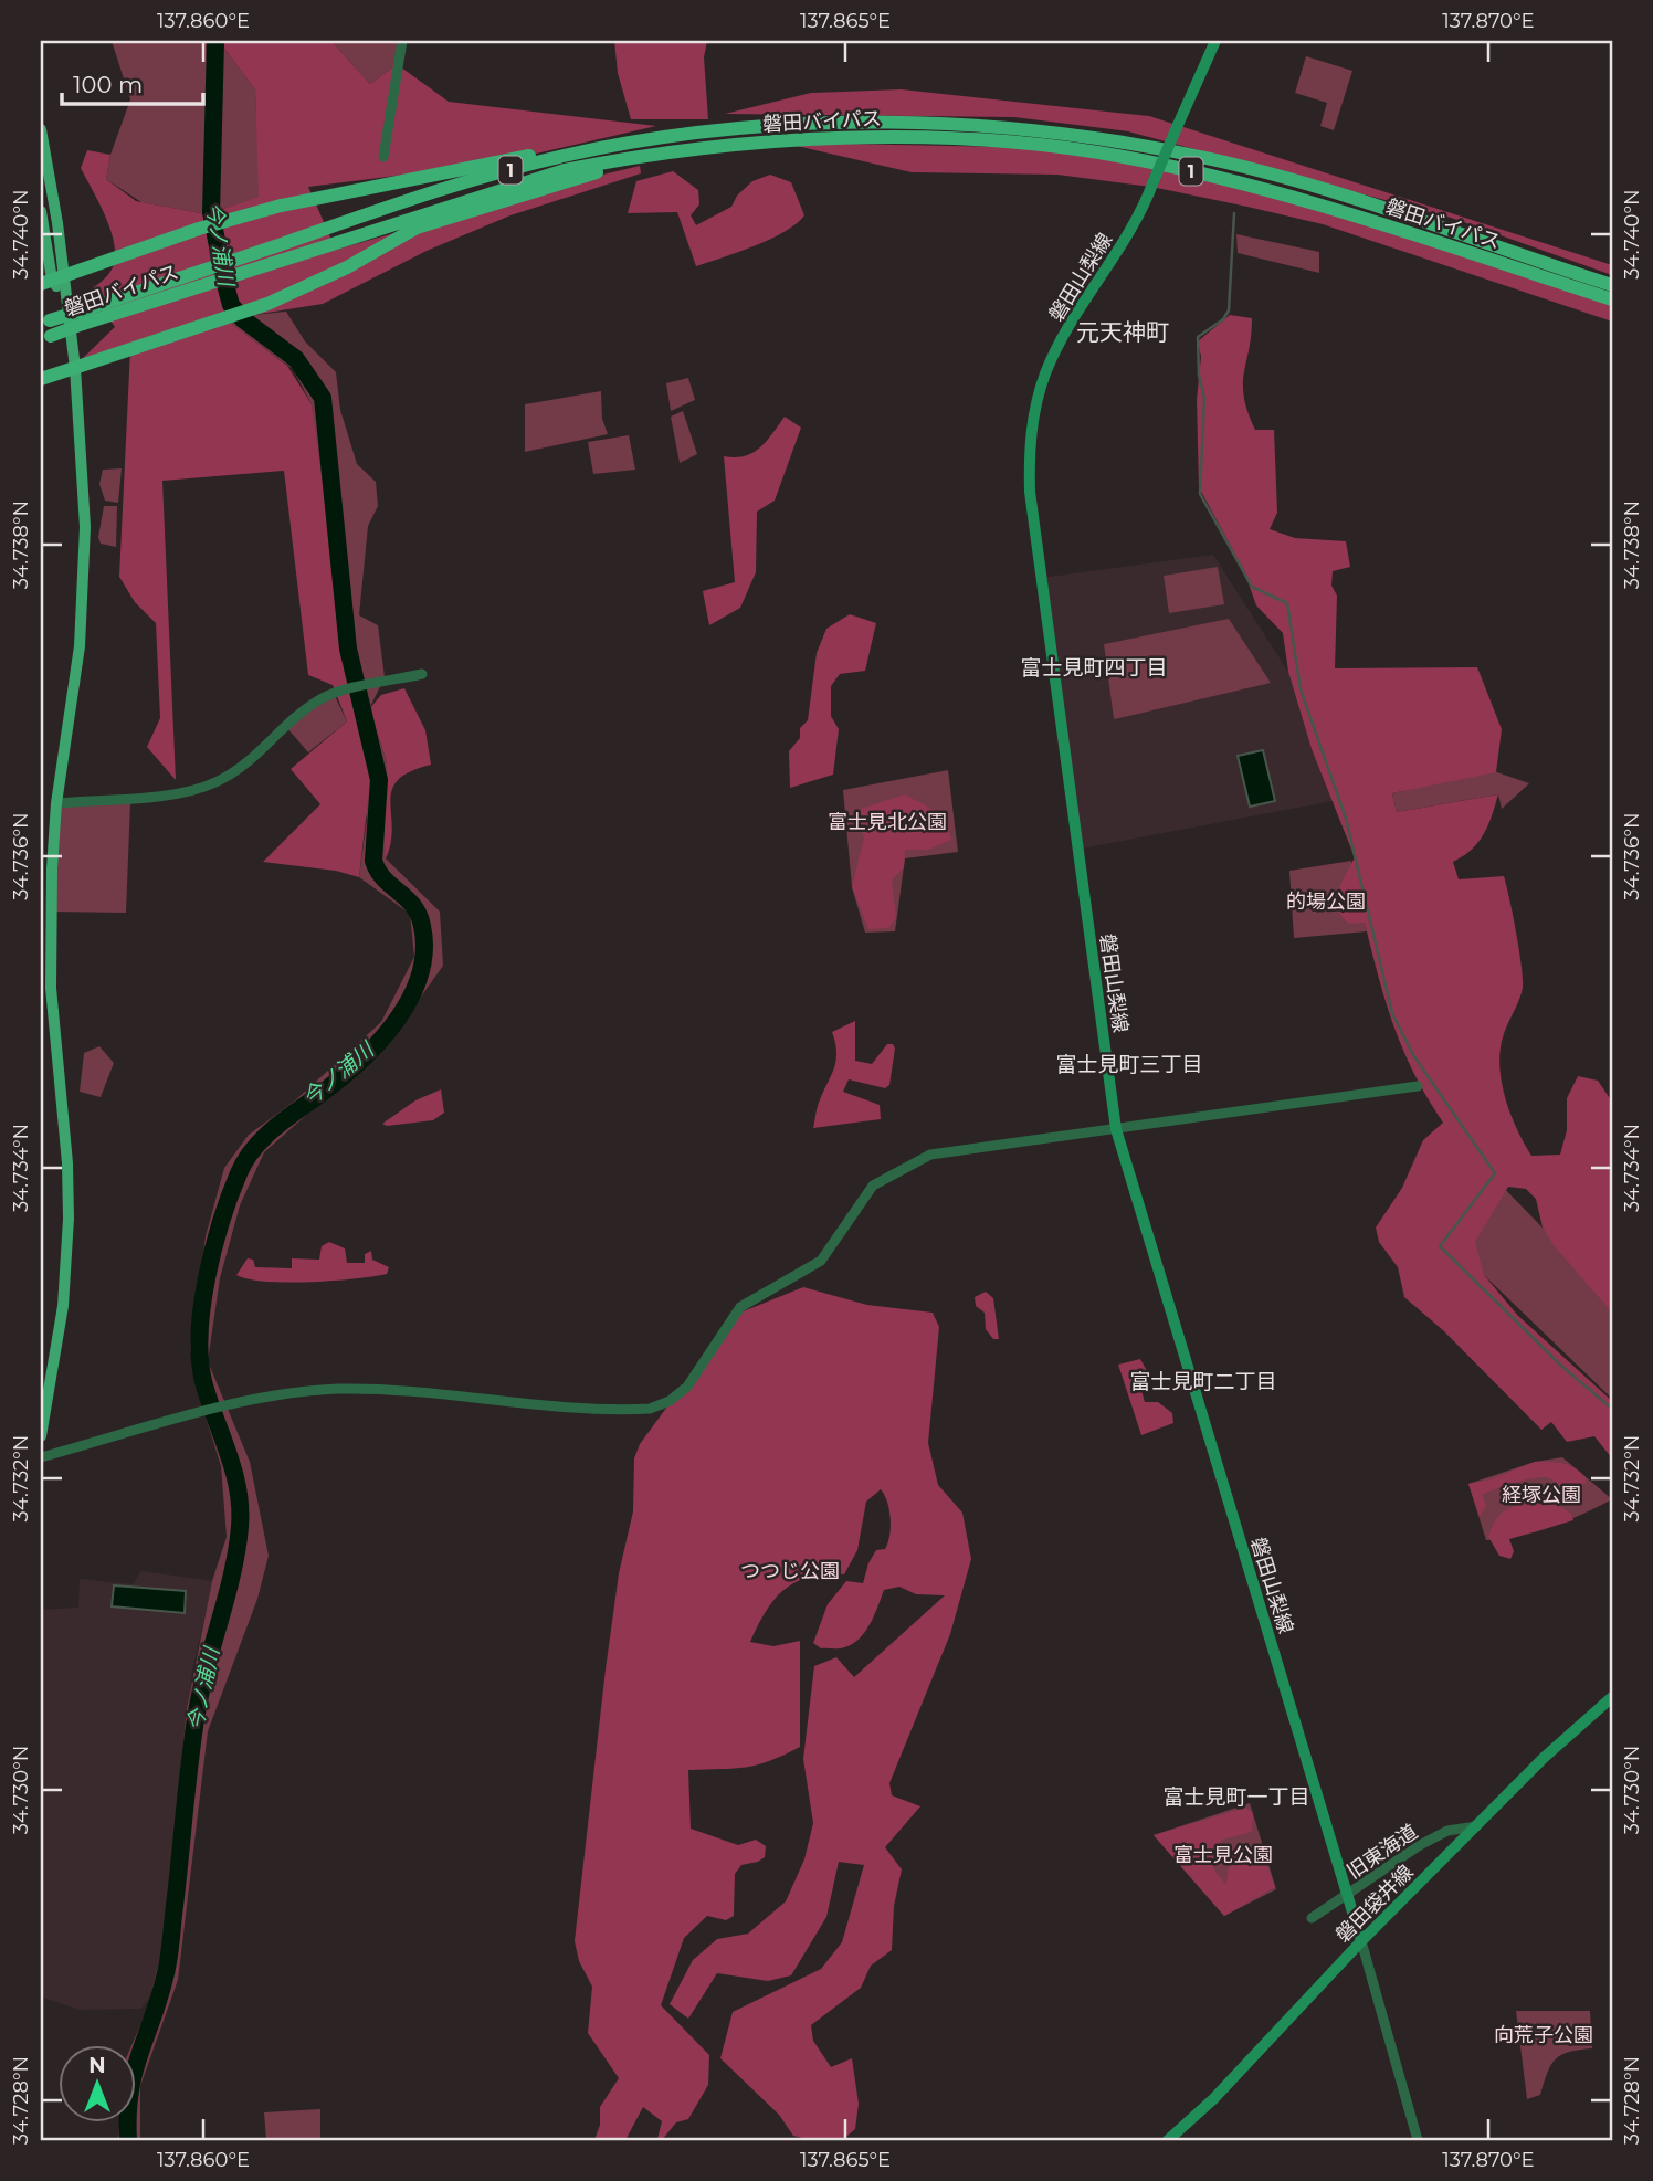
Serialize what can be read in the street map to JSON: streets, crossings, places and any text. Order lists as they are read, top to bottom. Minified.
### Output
{"streets":{"highway":["磐田バイパス","1"],"main road":["磐田山梨線","磐田袋井線"],"street":["旧東海道"]},"crossings":[["磐田山梨線","旧東海道"],["磐田山梨線","磐田袋井線"],["旧東海道","磐田袋井線"]],"districts":["元天神町","富士見町四丁目","富士見町三丁目","富士見町二丁目","富士見町一丁目"],"water":["今ノ浦川"],"parks":["富士見北公園","的場公園","経塚公園","つつじ公園","富士見公園","向荒子公園"],"scale_bar":"100 m","north":"top","coordinates":["137.860°E","137.865°E","137.870°E","34.740°N","34.738°N","34.736°N","34.734°N","34.732°N","34.730°N","34.728°N"]}
